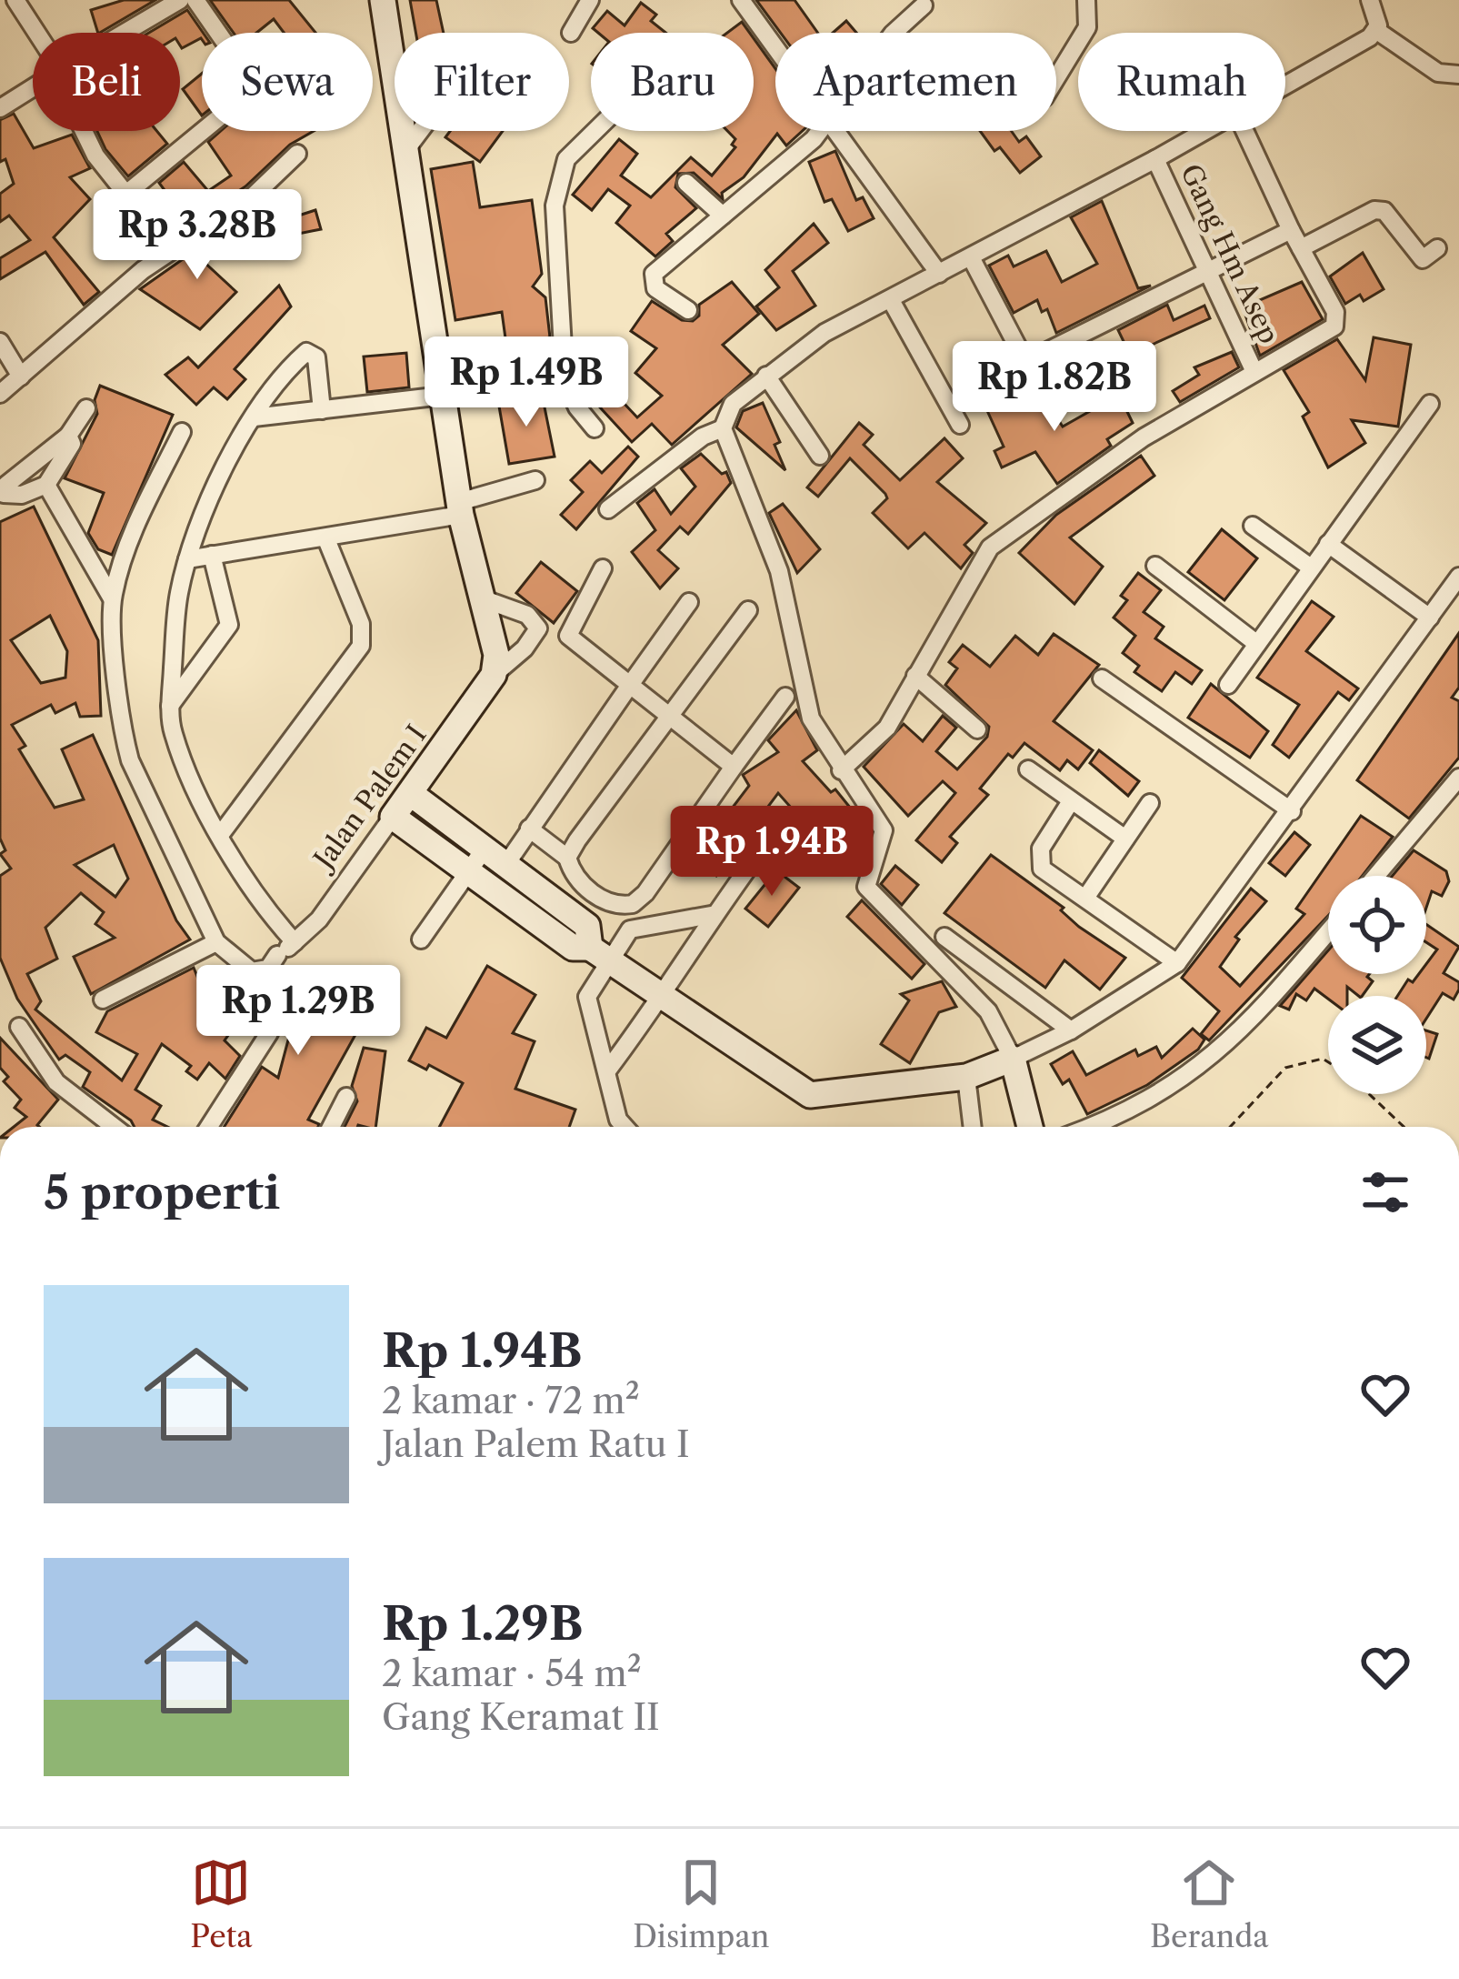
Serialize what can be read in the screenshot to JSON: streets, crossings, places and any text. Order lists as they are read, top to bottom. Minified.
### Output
{"streets":{"street":["Gang Hm Asep","Jalan Palem I"]},"page":{"chip":["Beli","Sewa","Filter","Baru","Apartemen","Rumah"],"price":["Rp 3.28B","Rp 1.49B","Rp 1.82B","Rp 1.94B","Rp 1.29B"],"heading":"5 properti","list":[{"name":"Rp 1.94B","note":"2 kamar · 72 m² · Jalan Palem Ratu I"},{"name":"Rp 1.29B","note":"2 kamar · 54 m² · Gang Keramat II"}],"tabs":["Peta","Disimpan","Beranda"]}}
